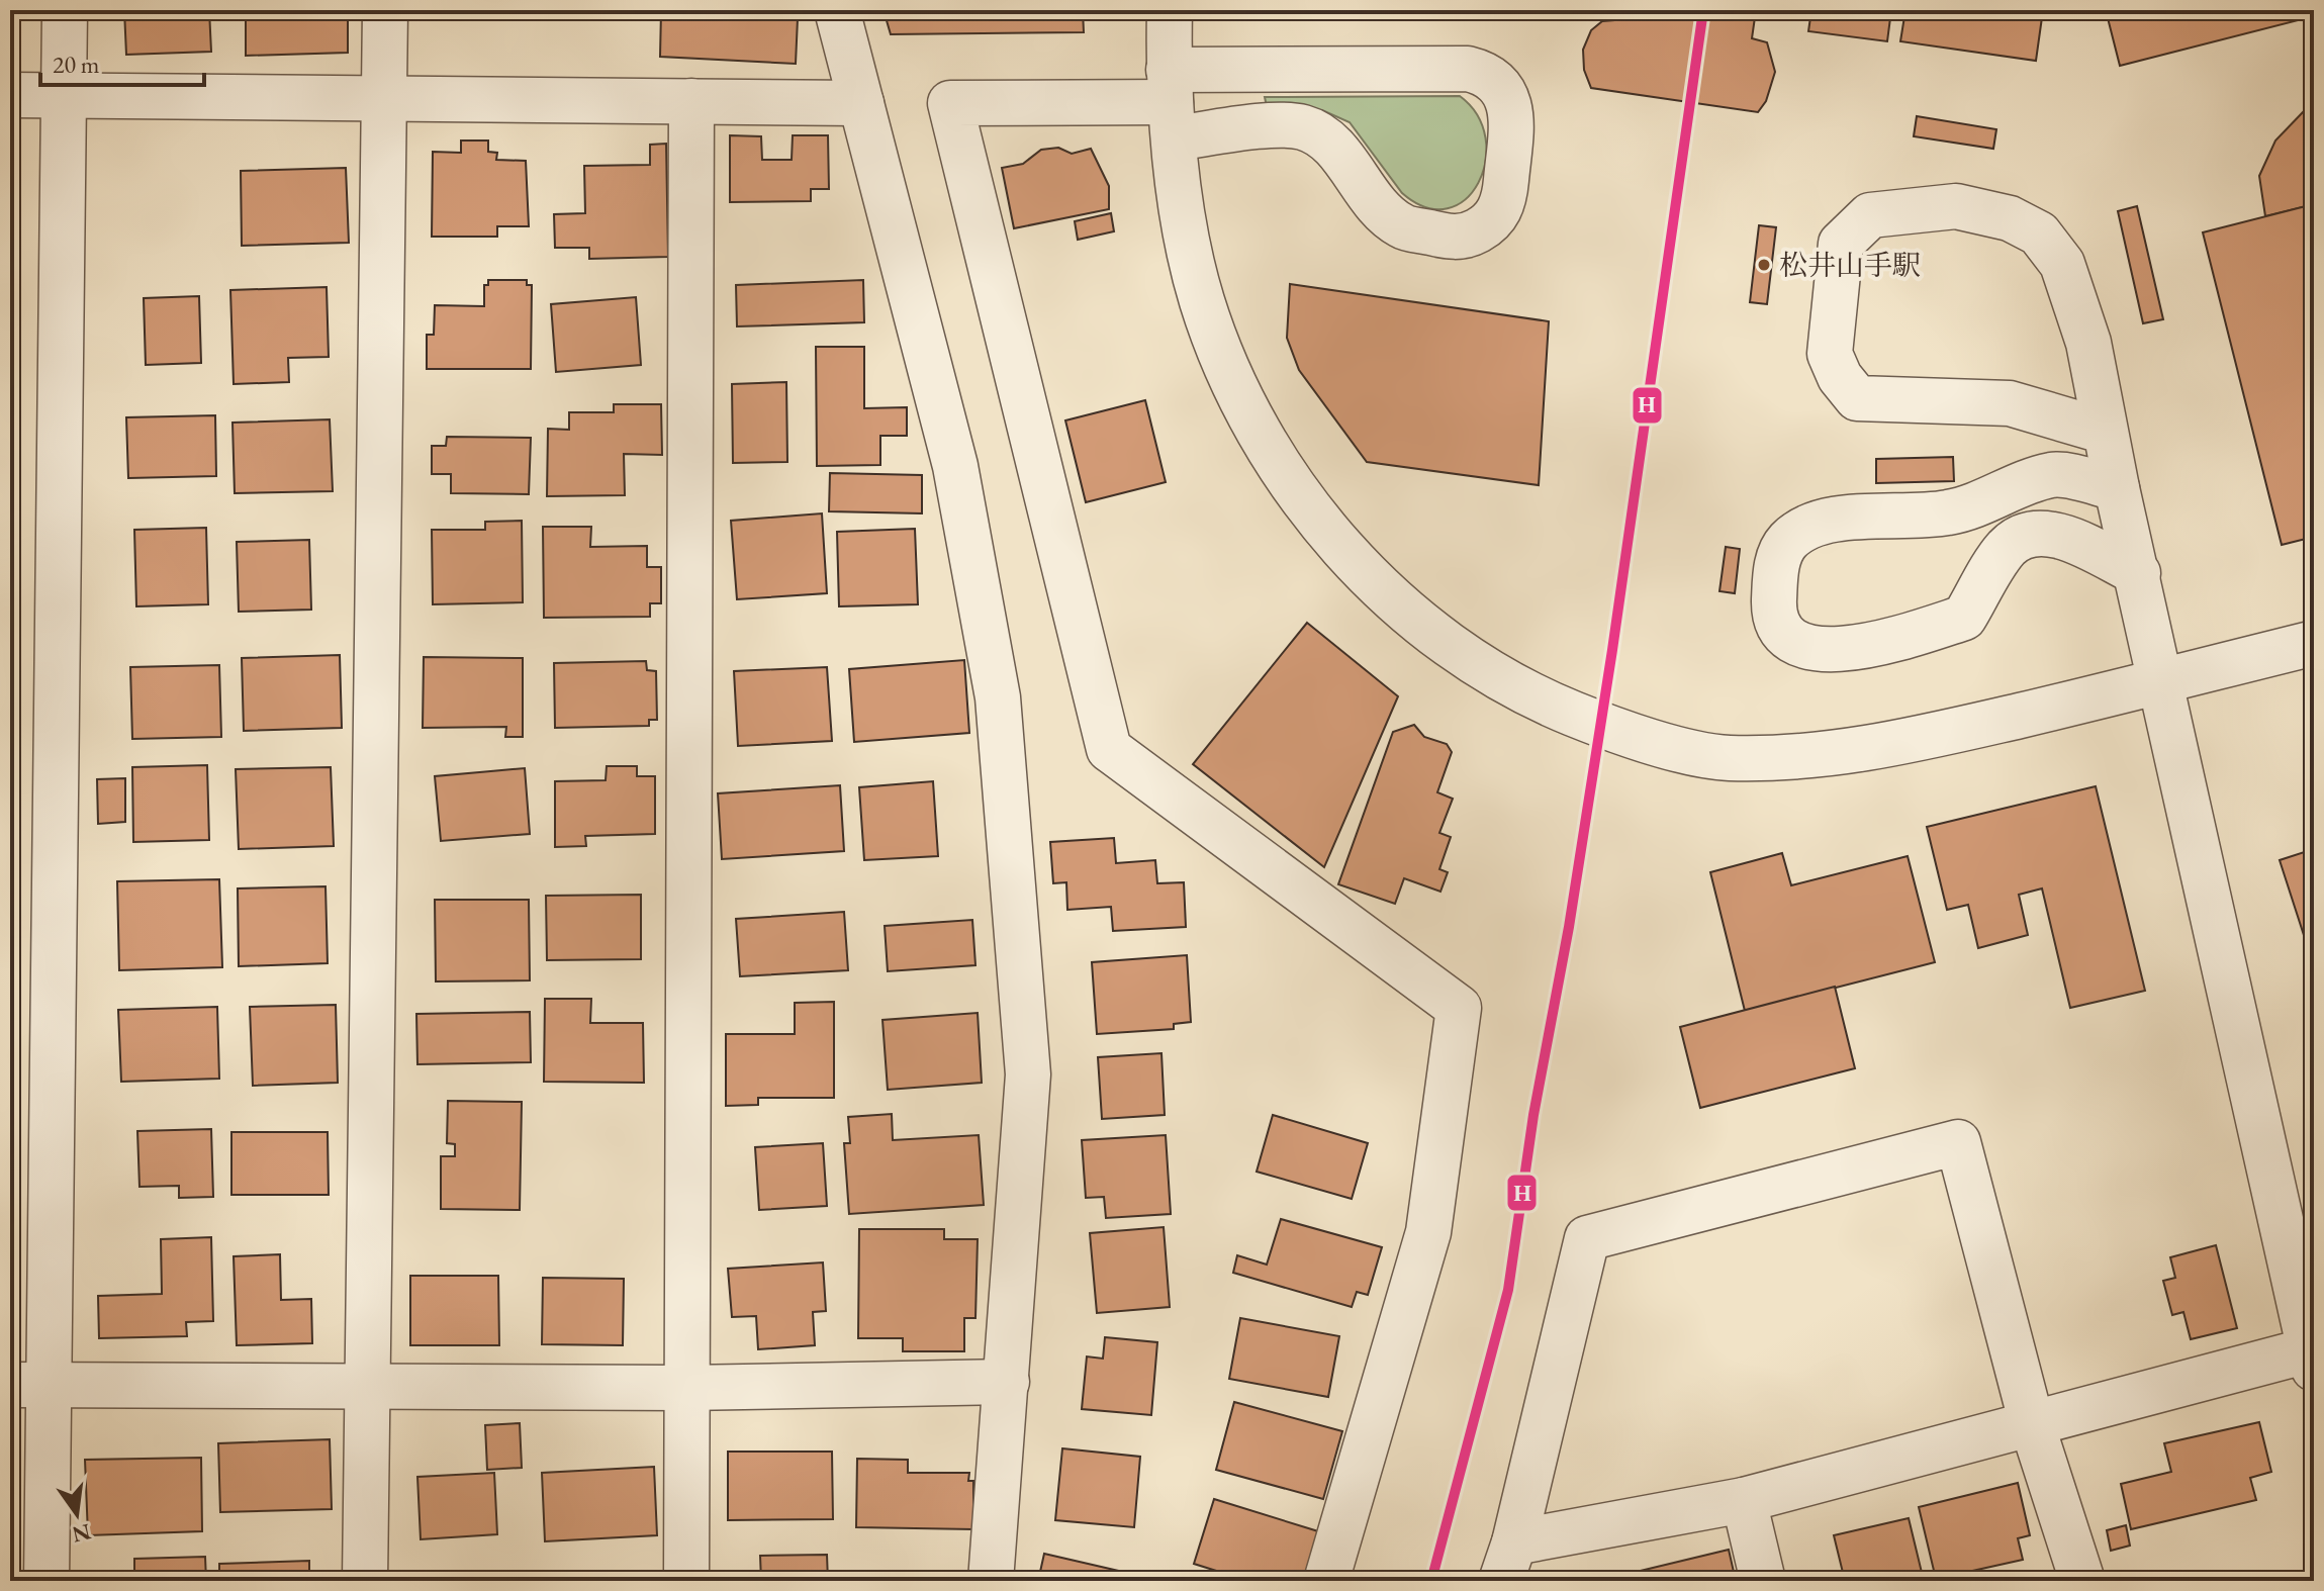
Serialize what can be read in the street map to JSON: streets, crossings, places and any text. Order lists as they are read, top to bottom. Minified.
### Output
{"places":["松井山手駅"],"lines":["transit line H"],"scale_bar":"20 m","north":"bottom"}
